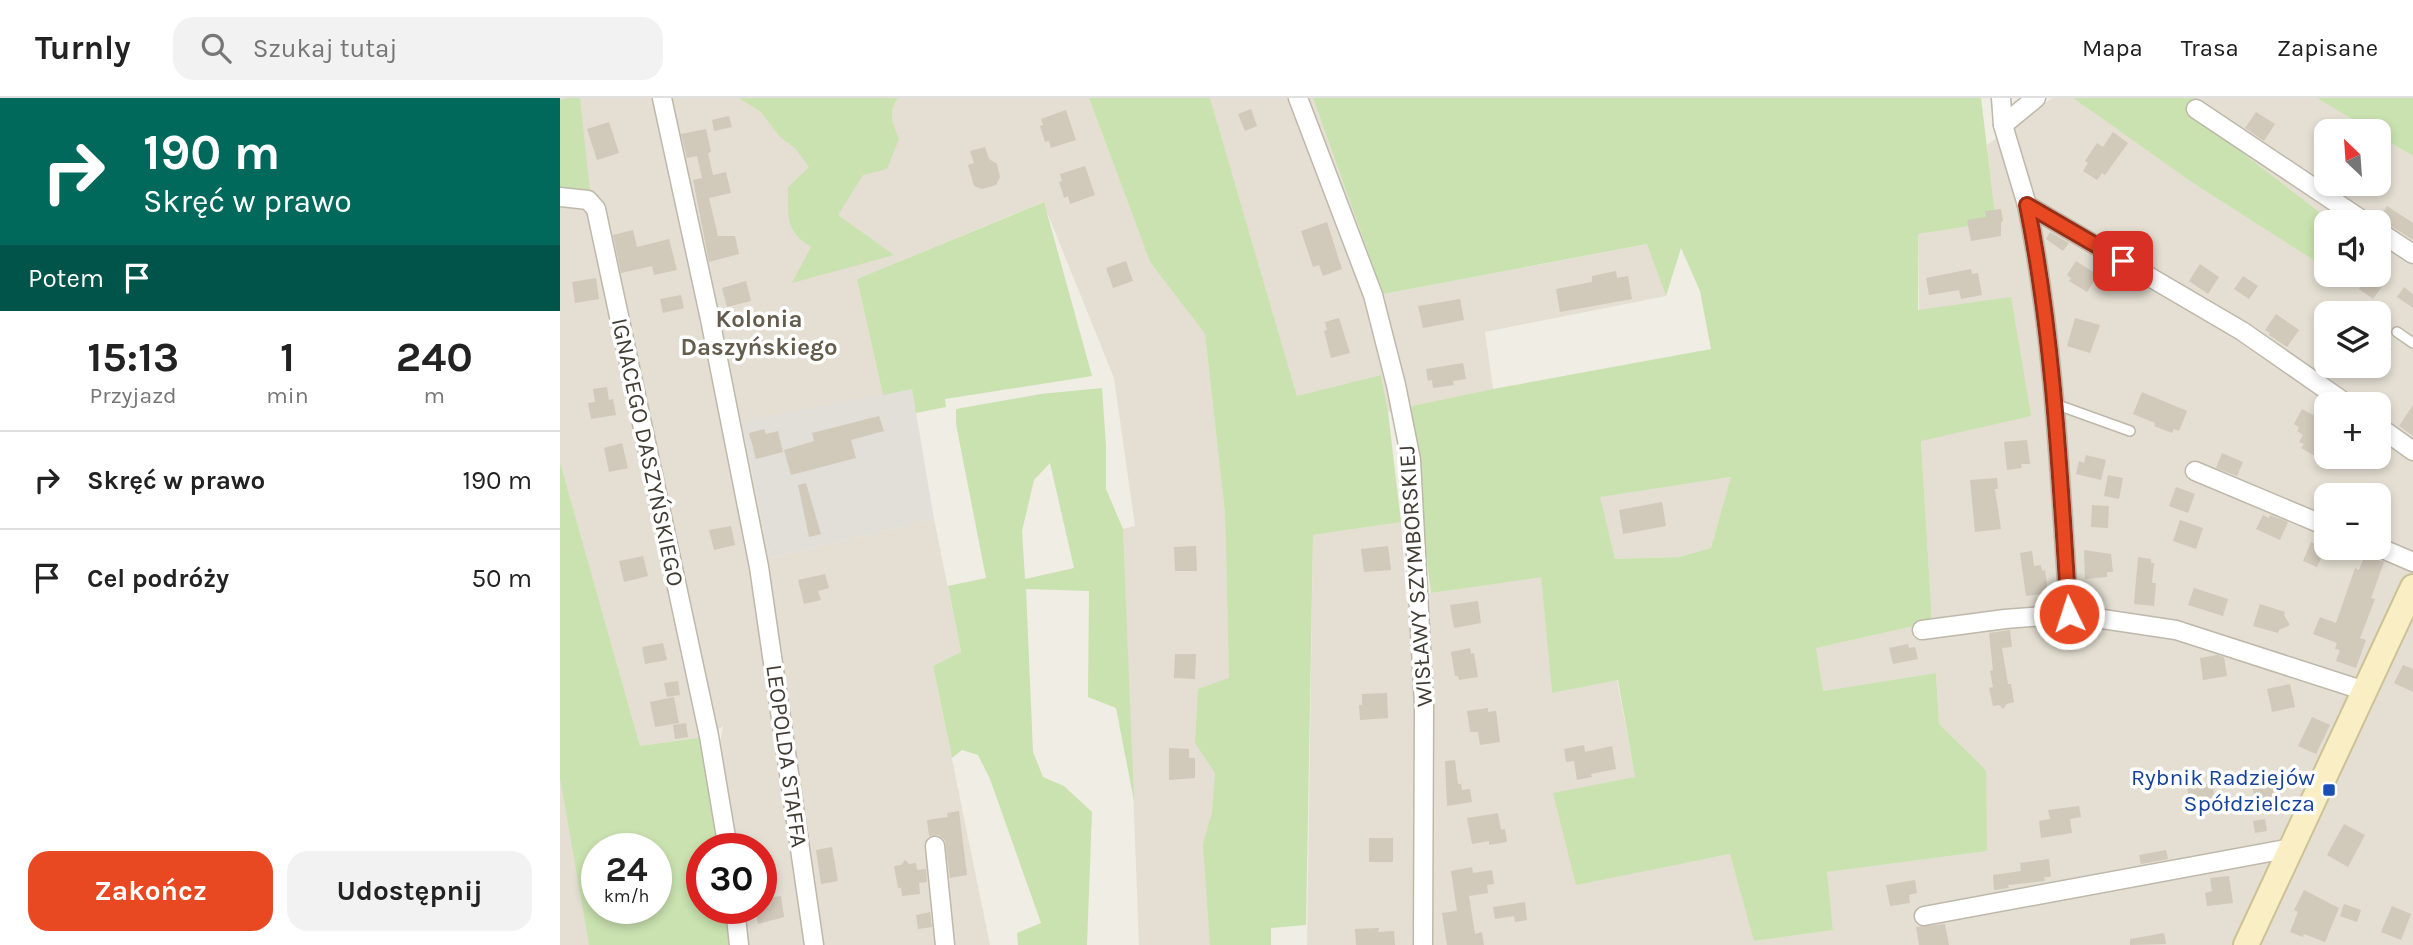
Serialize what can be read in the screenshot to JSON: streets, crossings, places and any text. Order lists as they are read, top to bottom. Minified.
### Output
{"streets":{"street":["IGNACEGO DASZYŃSKIEGO","WISŁAWY SZYMBORSKIEJ","LEOPOLDA STAFFA"]},"districts":["Kolonia Daszyńskiego"],"places":{"transit":["Rybnik Radziejów Spółdzielcza"]},"north":"top left","page":{"header":"Turnly","search":"Szukaj tutaj","nav":["Mapa","Trasa","Zapisane"],"turn":["190 m","Skręć w prawo"],"map_buttons":["+","−"],"then":"Potem","eta":["15:13","Przyjazd","1","min","240","m"],"list":[{"name":"Skręć w prawo","value":"190 m"},{"name":"Cel podróży","value":"50 m"}],"speed":"24 km/h","limit":"30","buttons":["Zakończ","Udostępnij"]}}
